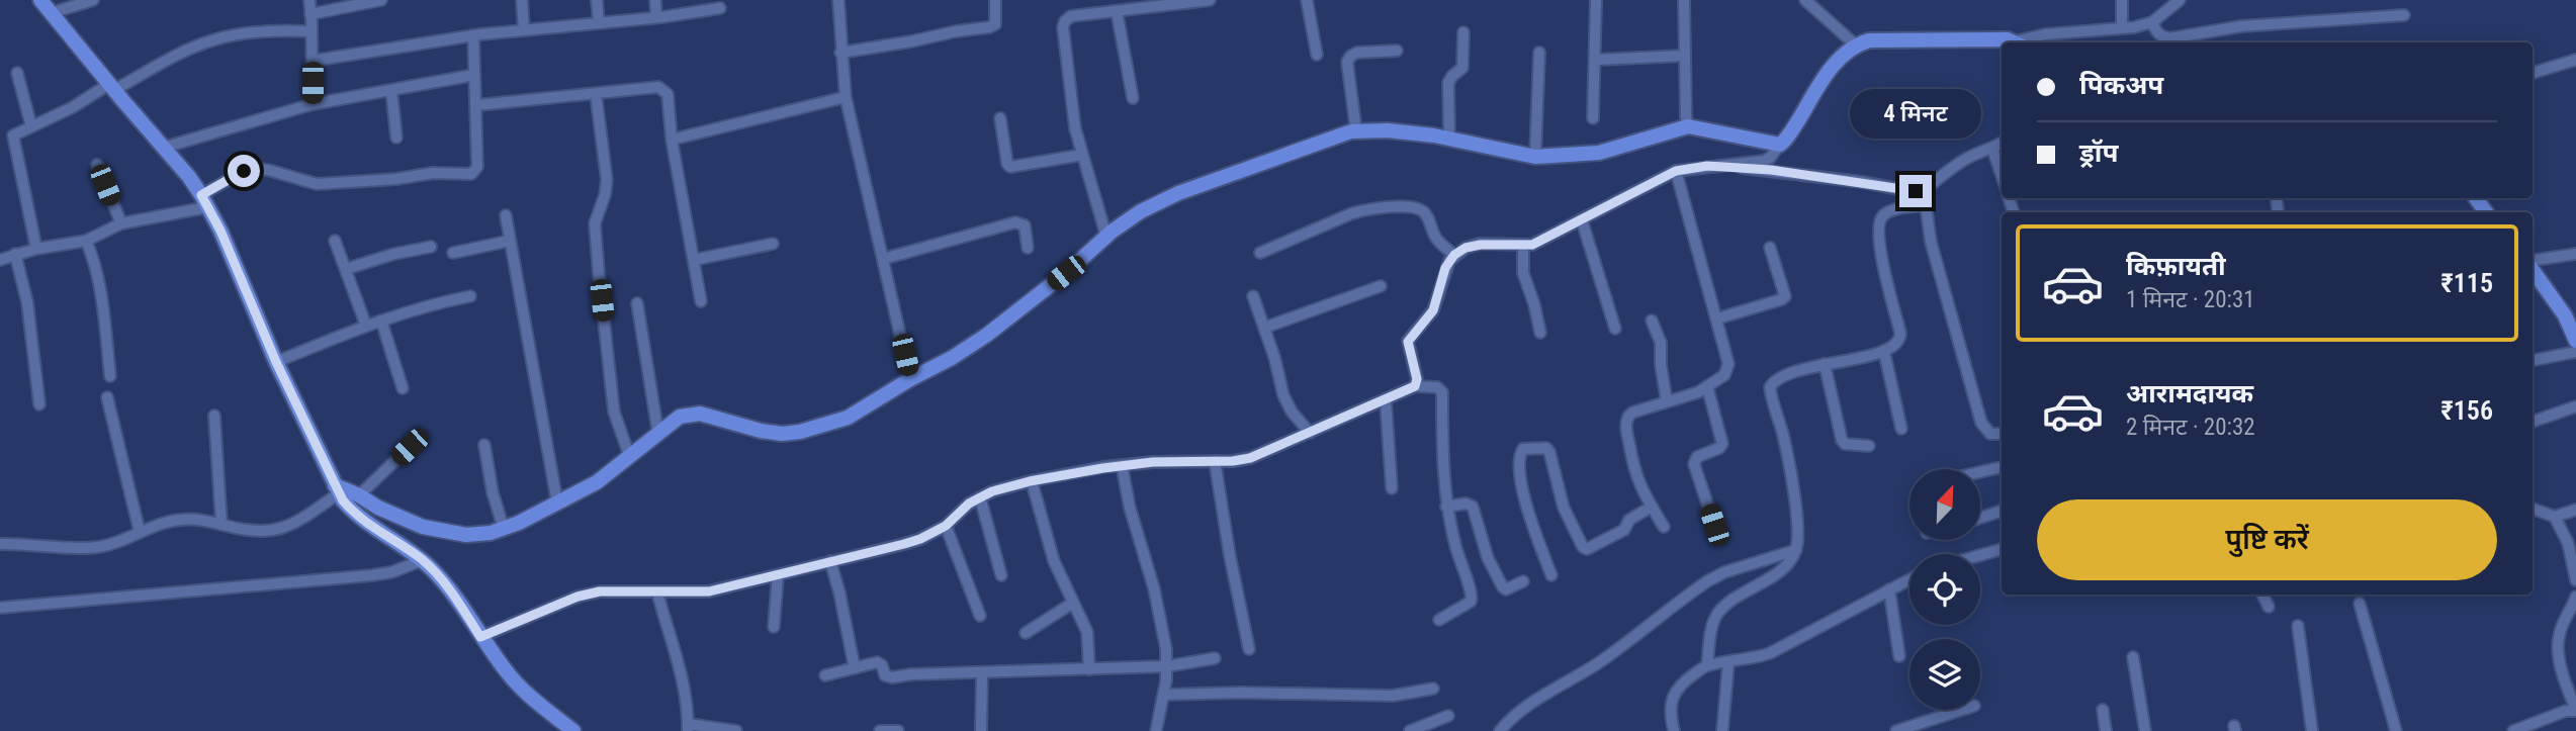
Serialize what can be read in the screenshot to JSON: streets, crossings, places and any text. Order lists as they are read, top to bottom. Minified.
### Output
{"north":"top right","page":{"banner":["पिकअप","ड्रॉप"],"bubble":"4 मिनट","list":[{"name":"किफ़ायती","note":"1 मिनट · 20:31","value":"₹115"},{"name":"आरामदायक","note":"2 मिनट · 20:32","value":"₹156"}],"buttons":"पुष्टि करें"}}
